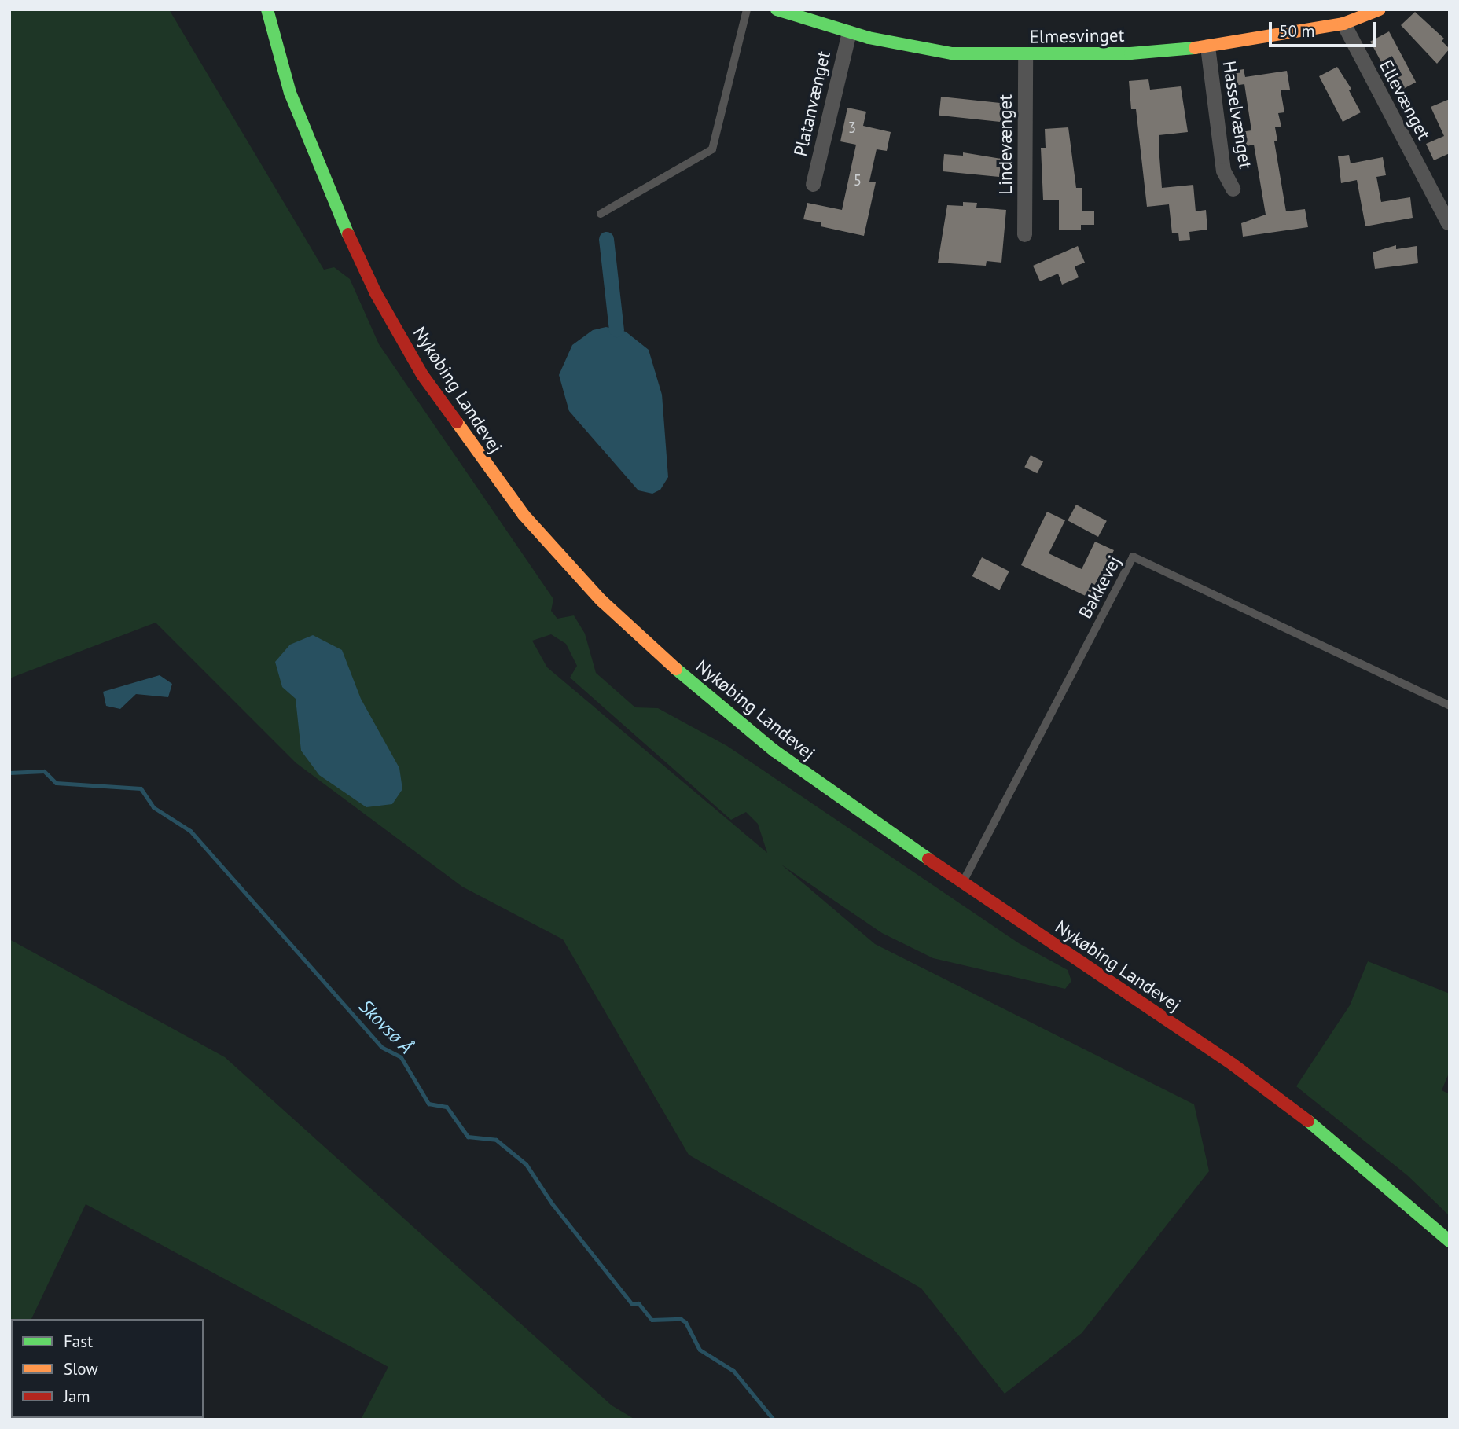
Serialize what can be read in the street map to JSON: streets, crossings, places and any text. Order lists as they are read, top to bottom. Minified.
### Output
{"streets":{"main road":["Elmesvinget","Nykøbing Landevej"],"street":["Ellevænget","Platanvænget","Hasselvænget","Lindevænget"],"lane":["Bakkevej"]},"crossings":[["Elmesvinget","Ellevænget"],["Elmesvinget","Platanvænget"],["Elmesvinget","Hasselvænget"],["Elmesvinget","Lindevænget"],["Nykøbing Landevej","Bakkevej"]],"water":["Skovsø Å"],"house_numbers":["3","5"],"legend":["Fast","Slow","Jam"],"scale_bar":"50 m"}
